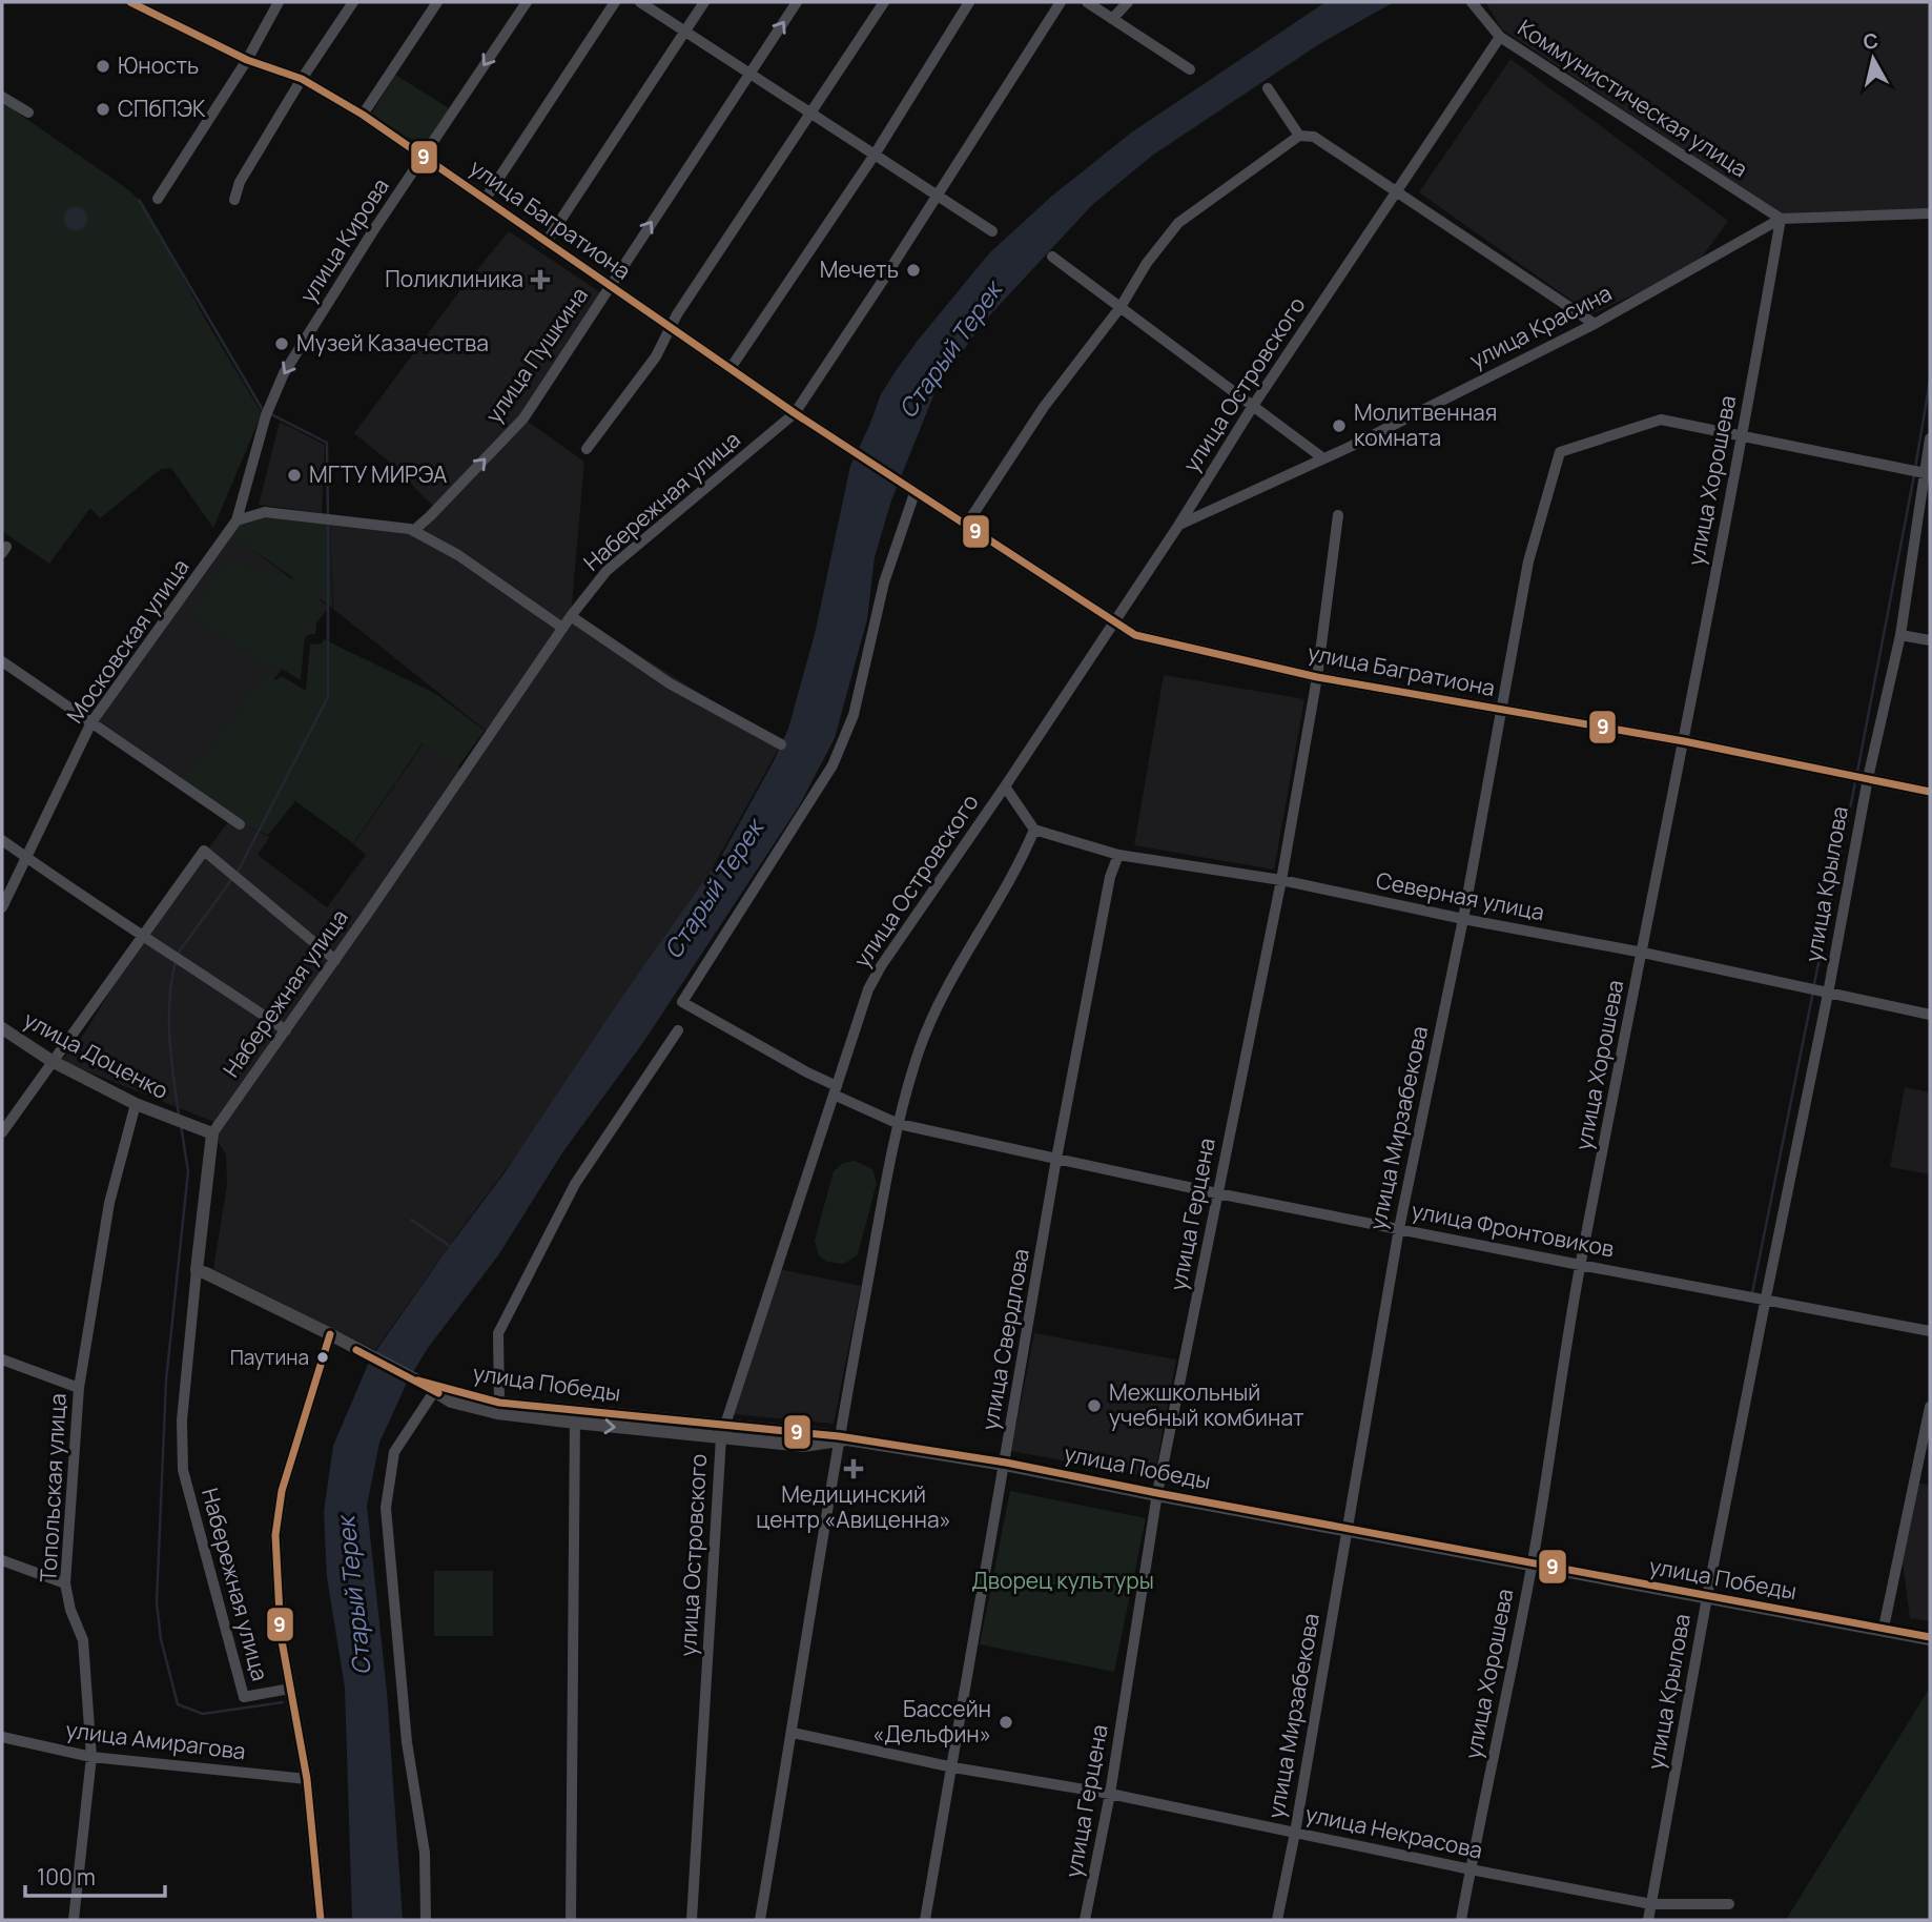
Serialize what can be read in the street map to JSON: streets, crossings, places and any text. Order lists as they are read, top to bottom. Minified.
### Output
{"streets":{"main road":["улица Багратиона","Набережная улица","улица Доценко","улица Победы"],"street":["Коммунистическая улица","улица Кирова","улица Красина","улица Пушкина","улица Островского","улица Хорошева","Московская улица","улица Крылова","Северная улица","улица Мирзабекова","улица Герцена","улица Фронтовиков","улица Свердлова","Топольская улица","улица Амирагова","улица Некрасова"]},"crossings":[["Коммунистическая улица","улица Красина"],["Коммунистическая улица","улица Островского"],["Коммунистическая улица","улица Хорошева"],["улица Багратиона","улица Кирова"],["улица Багратиона","улица Пушкина"],["улица Багратиона","улица Островского"],["улица Багратиона","улица Хорошева"],["улица Багратиона","Набережная улица"],["улица Багратиона","улица Крылова"],["улица Багратиона","улица Мирзабекова"],["улица Багратиона","улица Герцена"],["улица Багратиона","улица Фронтовиков"],["улица Кирова","Московская улица"],["улица Красина","улица Островского"],["улица Красина","улица Хорошева"],["улица Островского","улица Фронтовиков"],["улица Островского","улица Победы"],["улица Хорошева","Северная улица"],["улица Хорошева","улица Мирзабекова"],["улица Хорошева","улица Фронтовиков"],["улица Хорошева","улица Победы"],["улица Хорошева","улица Некрасова"],["Набережная улица","улица Доценко"],["Набережная улица","улица Победы"],["улица Крылова","Северная улица"],["улица Крылова","улица Фронтовиков"],["улица Крылова","улица Победы"],["улица Крылова","улица Некрасова"],["Северная улица","улица Мирзабекова"],["Северная улица","улица Герцена"],["Северная улица","улица Свердлова"],["улица Доценко","Топольская улица"],["улица Мирзабекова","улица Фронтовиков"],["улица Мирзабекова","улица Победы"],["улица Мирзабекова","улица Некрасова"],["улица Герцена","улица Фронтовиков"],["улица Герцена","улица Победы"],["улица Герцена","улица Некрасова"],["улица Фронтовиков","улица Свердлова"],["улица Свердлова","улица Победы"],["улица Свердлова","улица Некрасова"],["Топольская улица","улица Амирагова"]],"water":["Старый Терек"],"parks":["Дворец культуры"],"places":{"other":["Юность","СПбПЭК","Мечеть","Музей Казачества","Молитвенная комната","МГТУ МИРЭА","Паутина","Межшкольный учебный комбинат","Бассейн «Дельфин»"],"health":["Поликлиника","Медицинский центр «Авиценна»"]},"lines":["transit line 9"],"scale_bar":"100 m","north":"top"}
